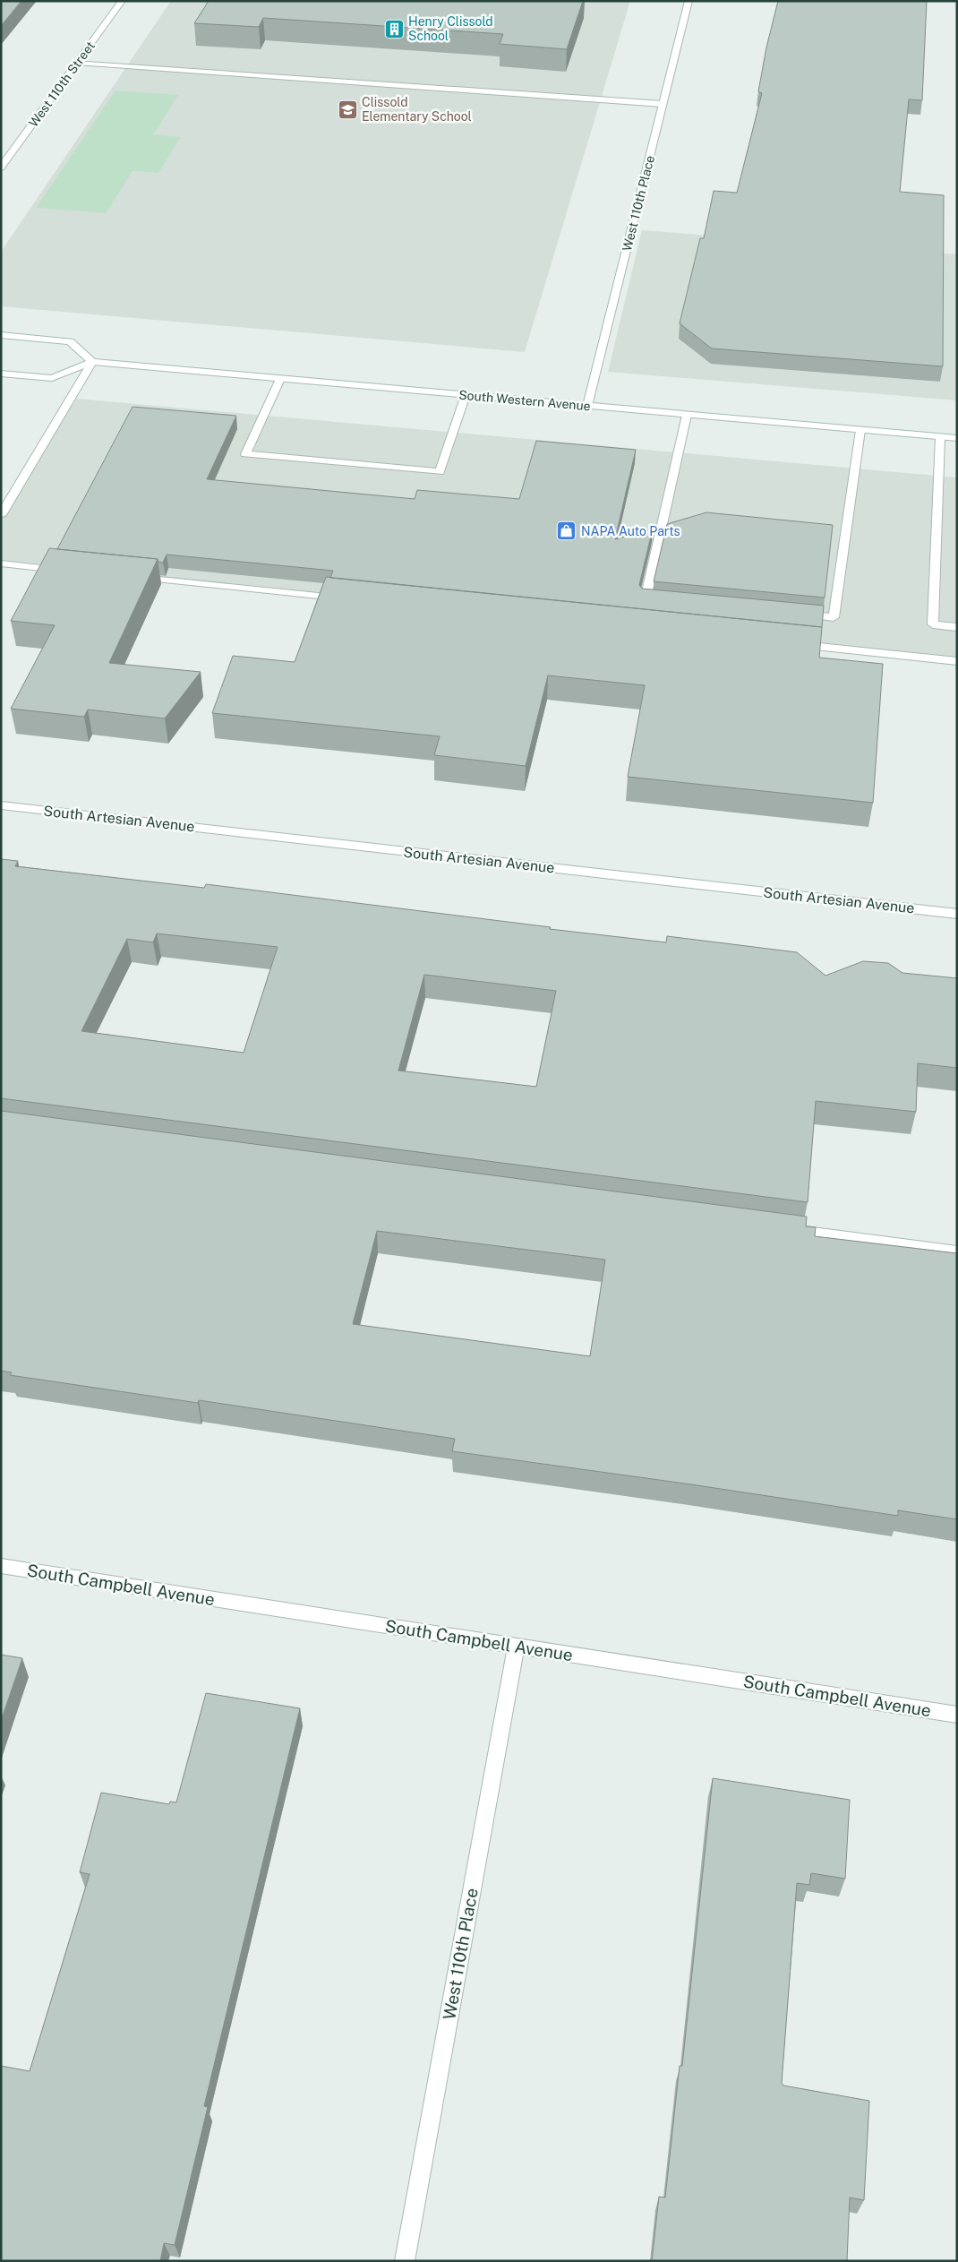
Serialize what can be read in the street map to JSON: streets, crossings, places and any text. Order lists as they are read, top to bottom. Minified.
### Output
{"streets":{"street":["West 110th Street","West 110th Place","South Western Avenue","South Artesian Avenue","South Campbell Avenue"]},"crossings":[["West 110th Place","South Western Avenue"],["West 110th Place","South Campbell Avenue"]],"places":{"building":["Henry Clissold School"],"school or university":["Clissold Elementary School"],"shop":["NAPA Auto Parts"]}}
